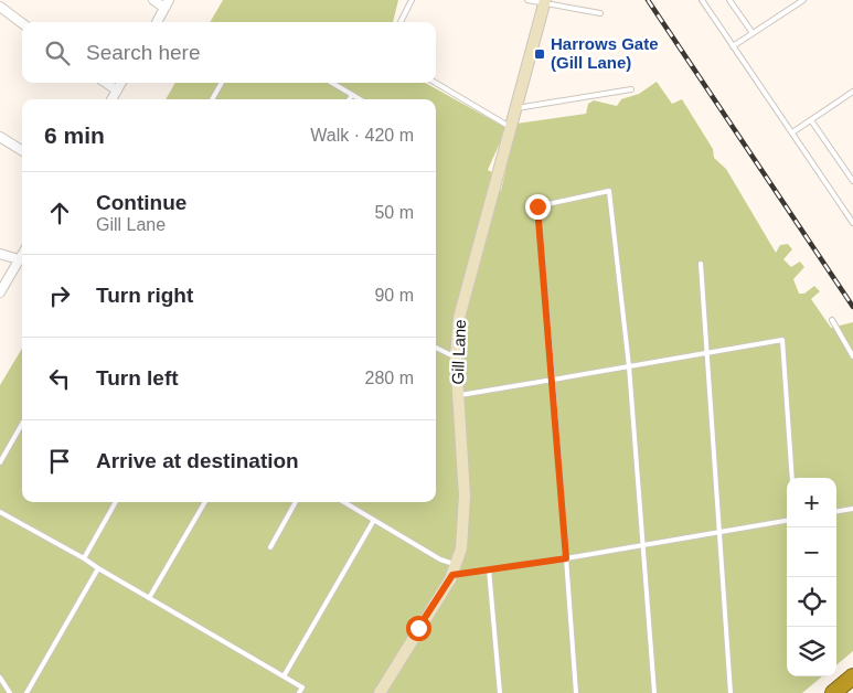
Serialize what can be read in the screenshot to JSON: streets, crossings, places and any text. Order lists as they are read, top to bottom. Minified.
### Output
{"streets":{"street":["Gill Lane"]},"places":{"transit":["Harrows Gate (Gill Lane)"]},"page":{"search":"Search here","heading":["6 min","Walk · 420 m"],"list":[["Continue","Gill Lane","50 m"],["Turn right","90 m"],["Turn left","280 m"],"Arrive at destination"],"map_buttons":["+","−"]}}
